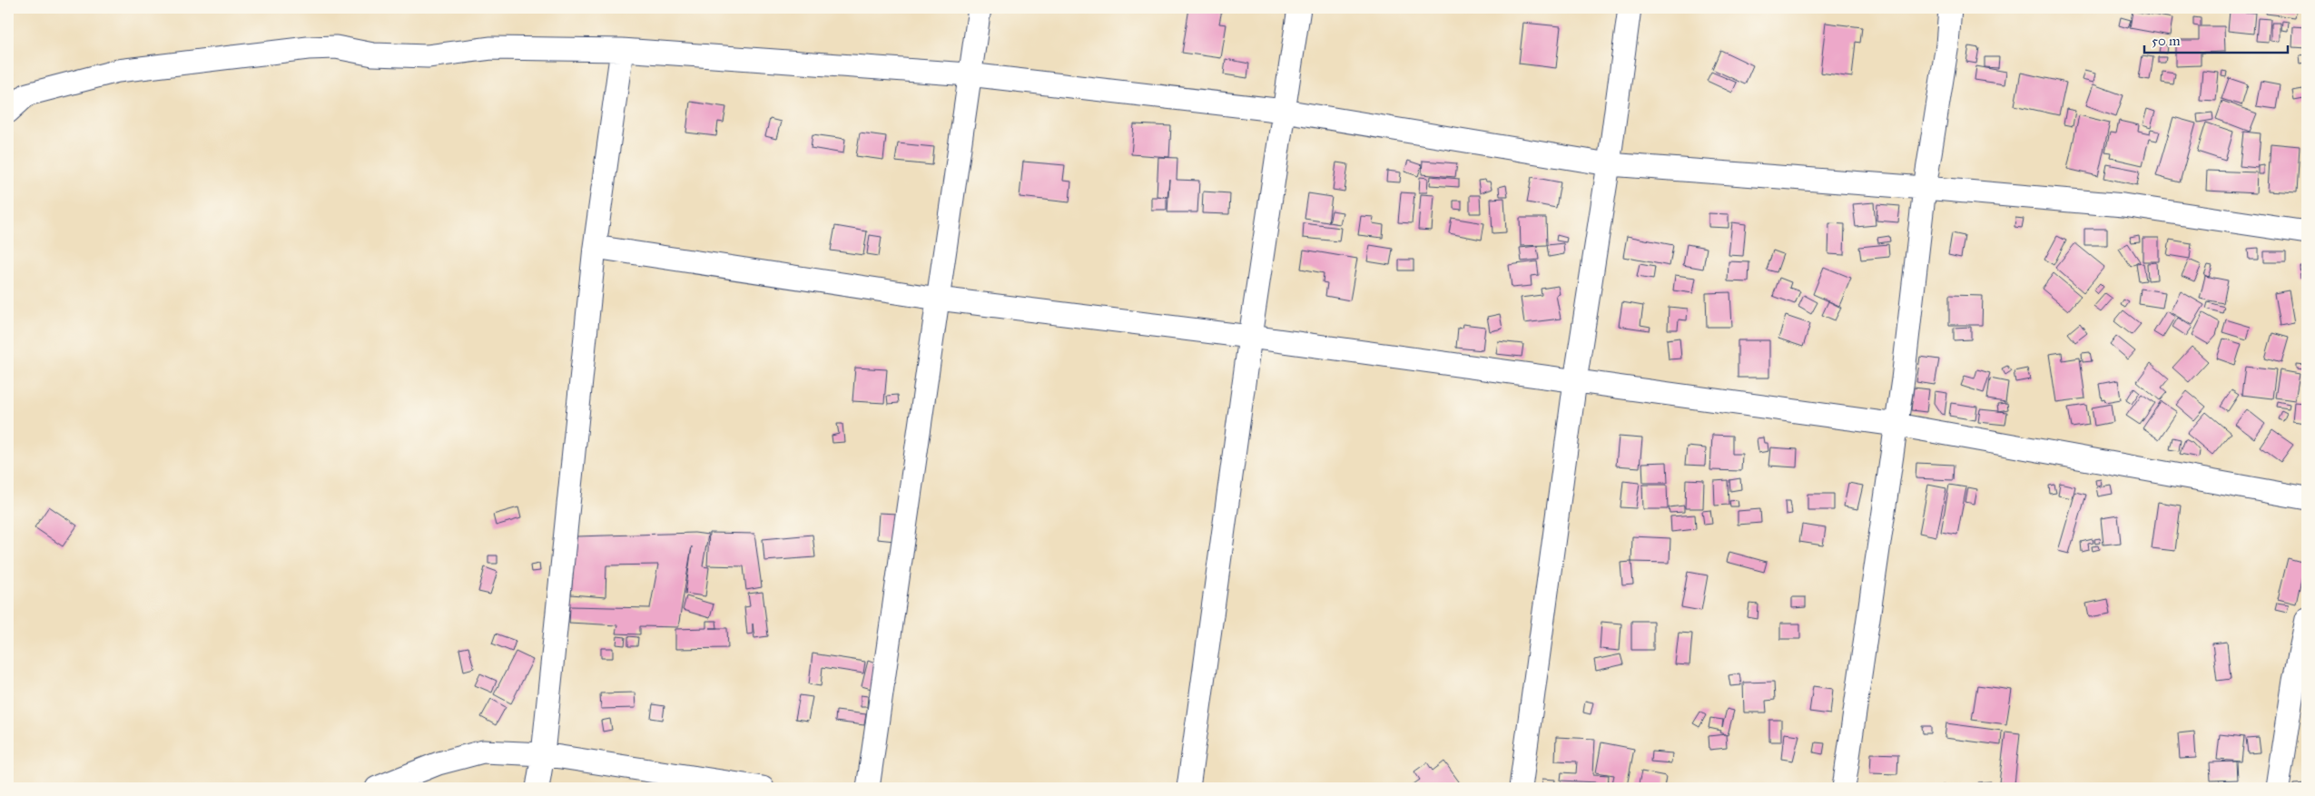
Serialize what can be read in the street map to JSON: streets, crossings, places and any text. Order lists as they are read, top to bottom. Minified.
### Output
{"scale_bar":"50 m"}
